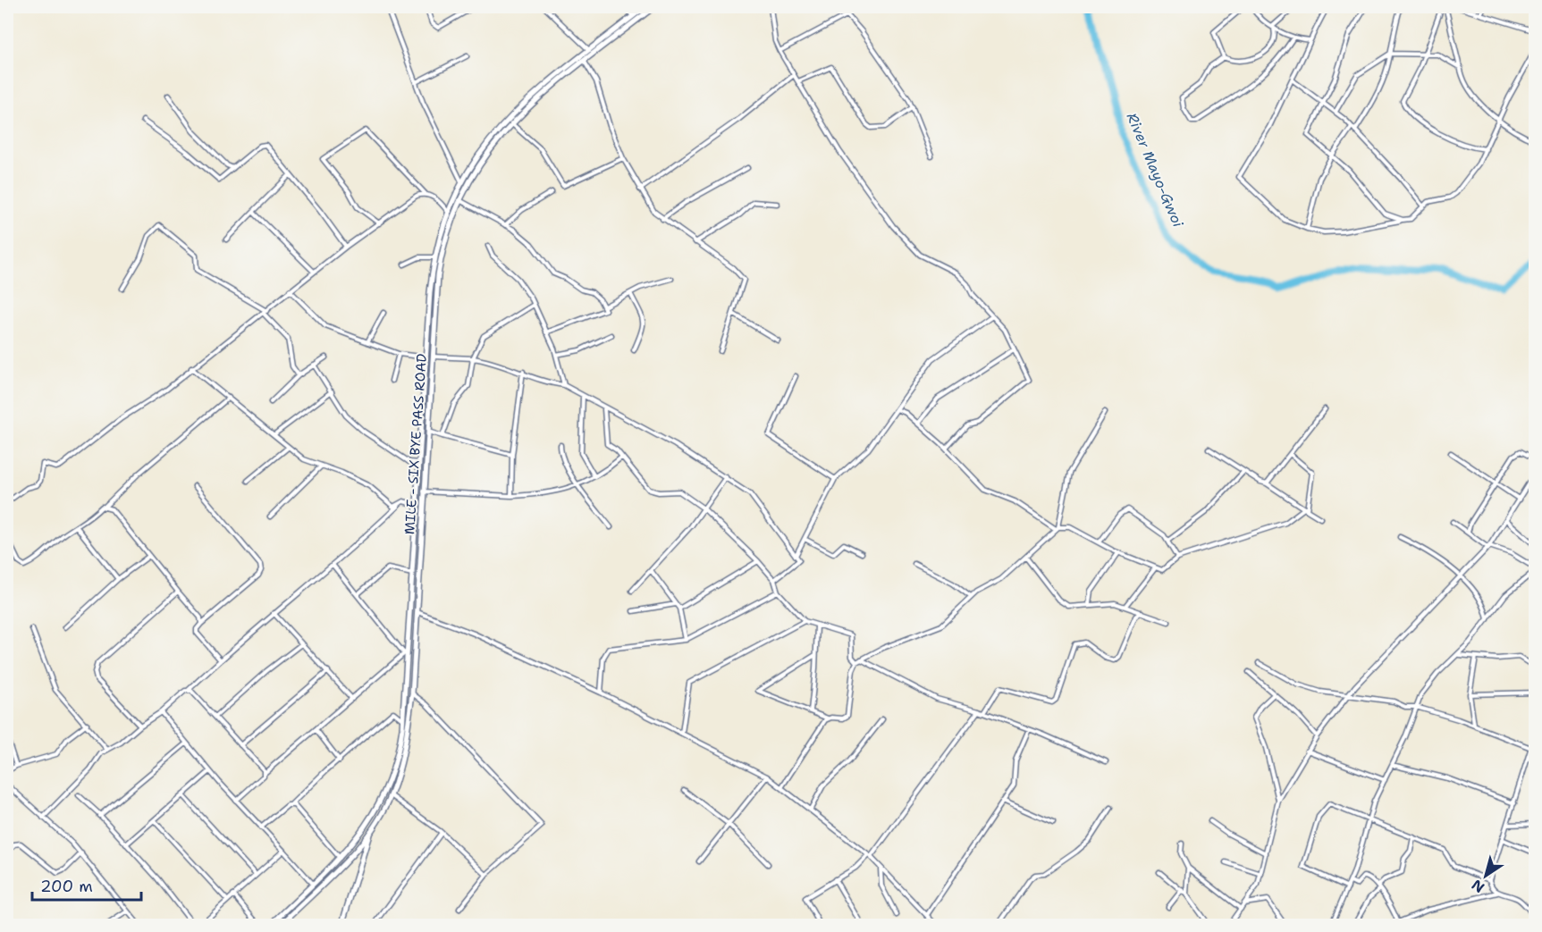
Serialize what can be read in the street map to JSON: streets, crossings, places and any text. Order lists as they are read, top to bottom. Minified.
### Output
{"streets":{"street":["MILE - SIX BYE PASS ROAD"]},"water":["River Mayo-Gwoi"],"scale_bar":"200 m","north":"bottom left"}
